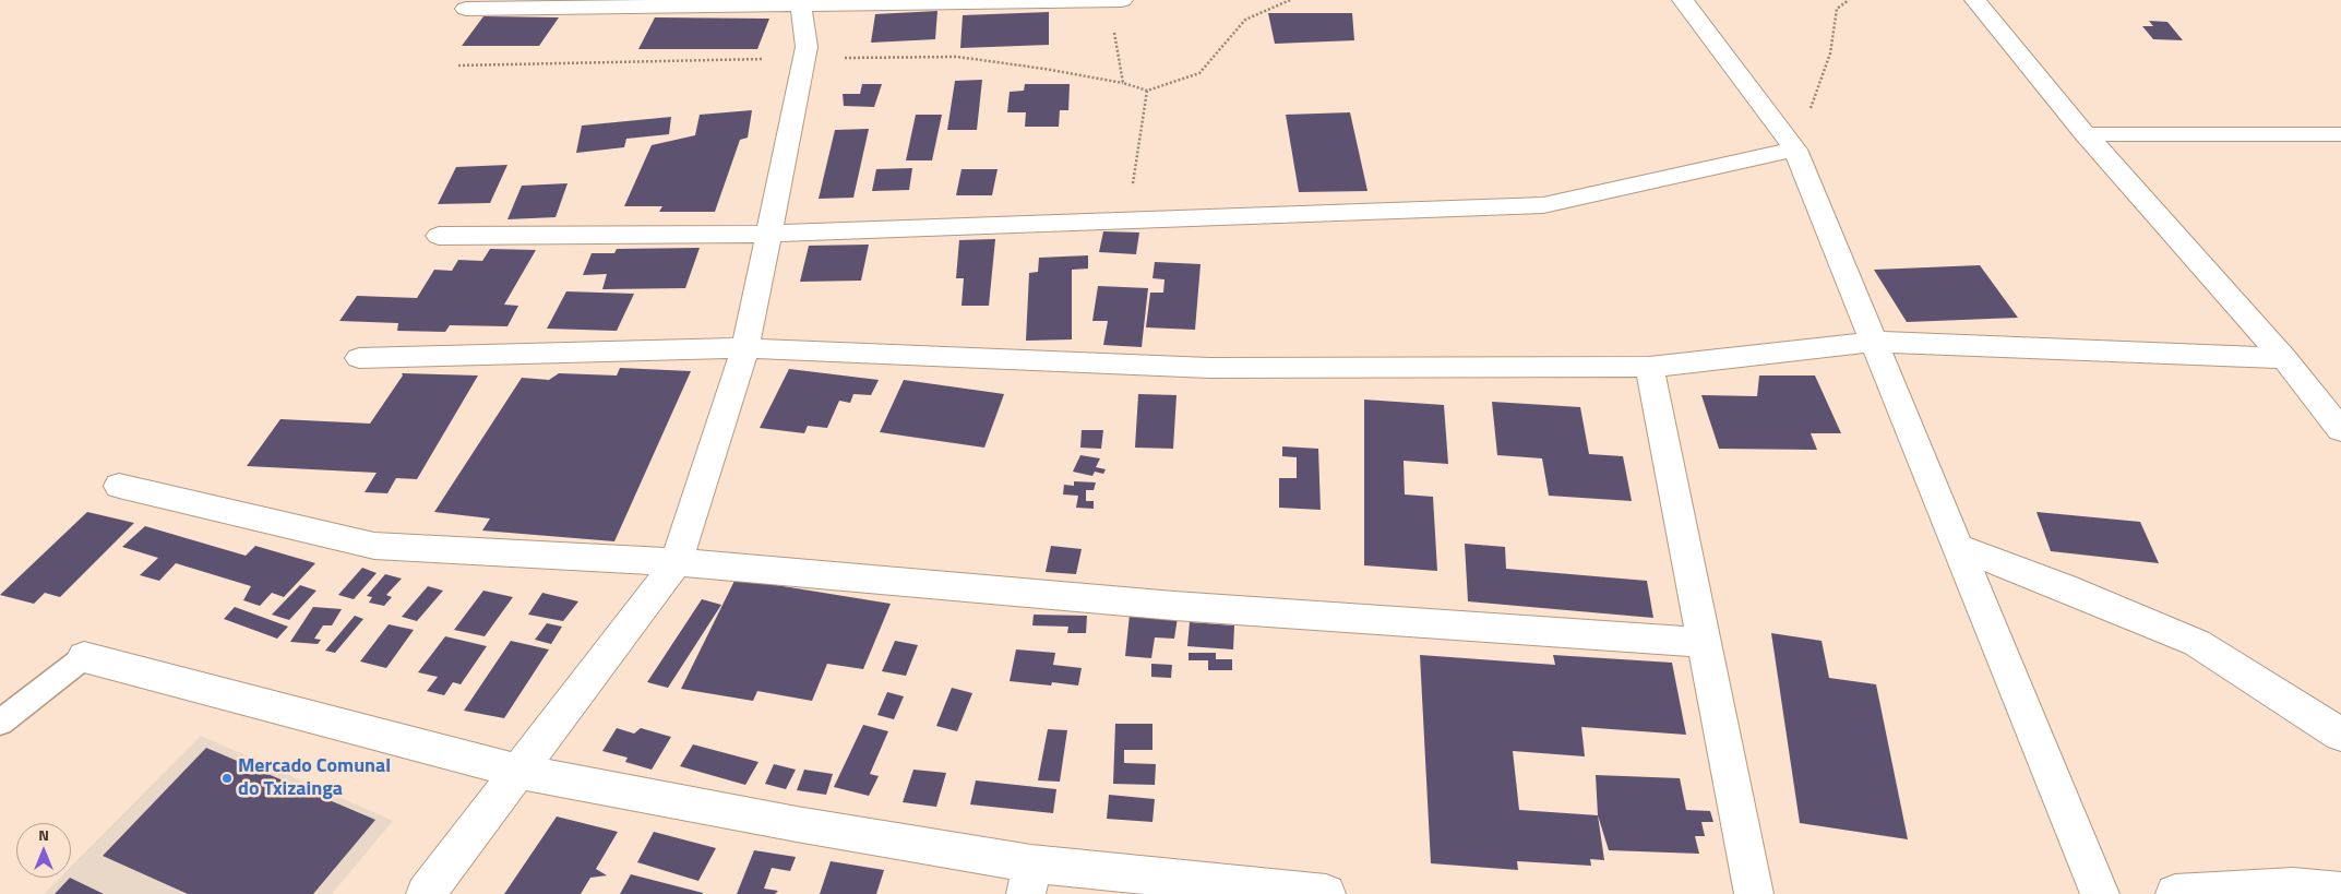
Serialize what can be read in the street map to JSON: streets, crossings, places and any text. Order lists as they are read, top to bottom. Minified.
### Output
{"places":["Mercado Comunal do Txizainga"],"north":"top"}
